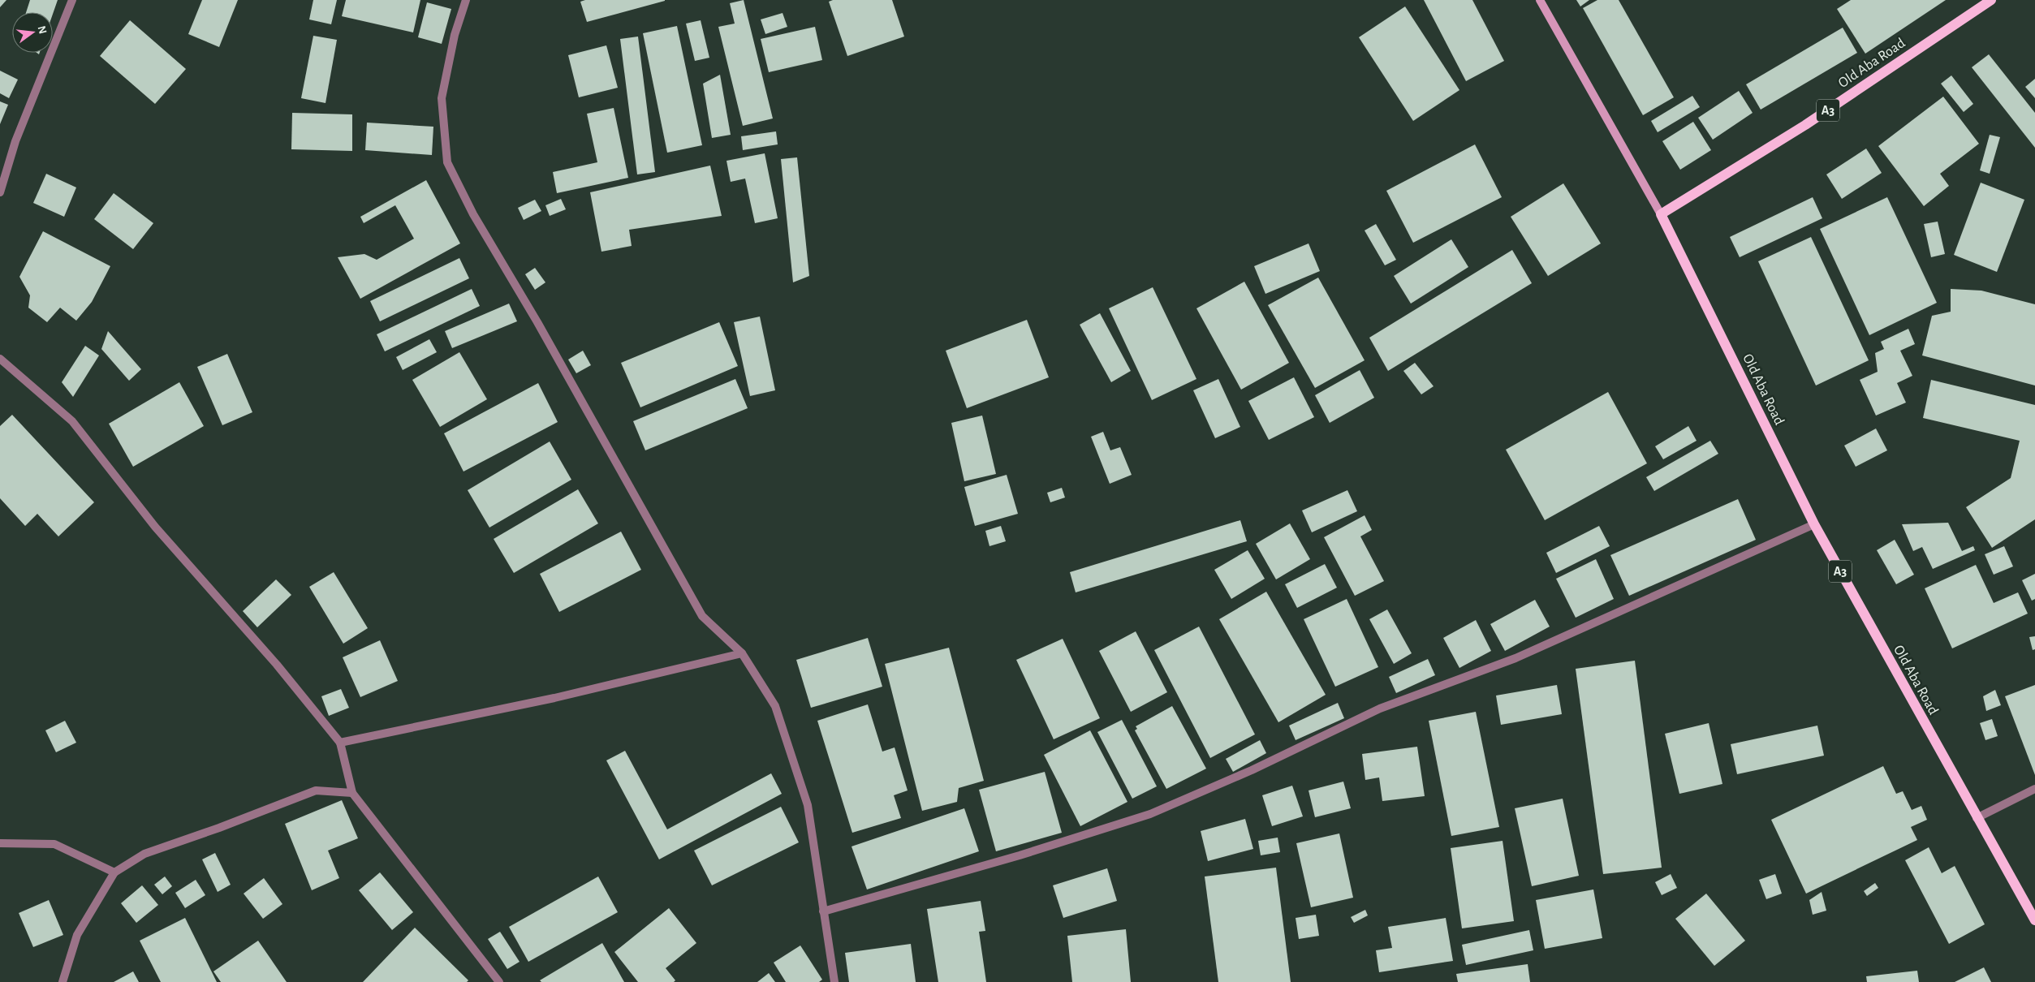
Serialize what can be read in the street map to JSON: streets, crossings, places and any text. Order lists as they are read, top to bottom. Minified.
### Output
{"streets":{"main road":["Old Aba Road","A3"]},"north":"right"}
